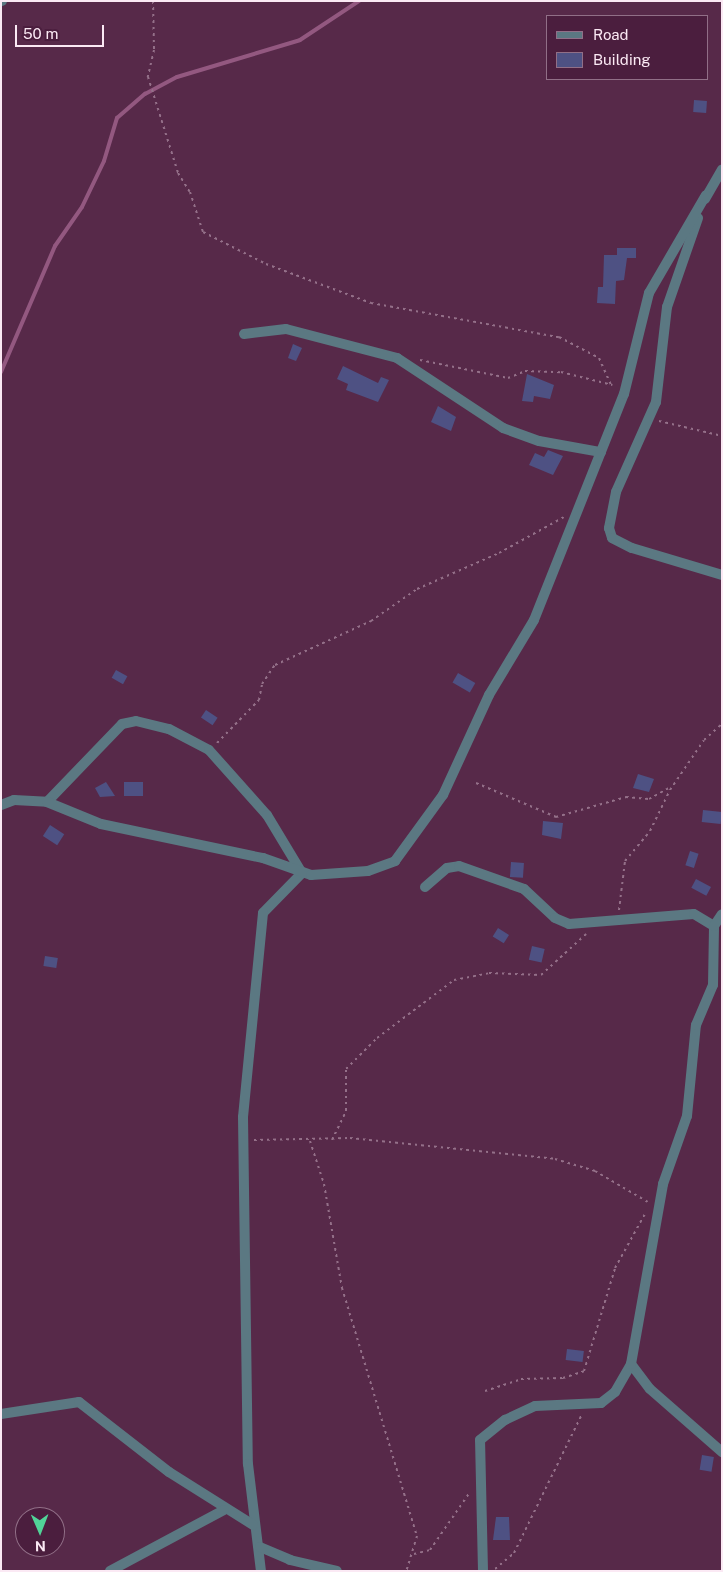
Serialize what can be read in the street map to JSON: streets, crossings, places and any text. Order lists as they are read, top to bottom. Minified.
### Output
{"legend":["Road","Building"],"scale_bar":"50 m","north":"bottom"}
